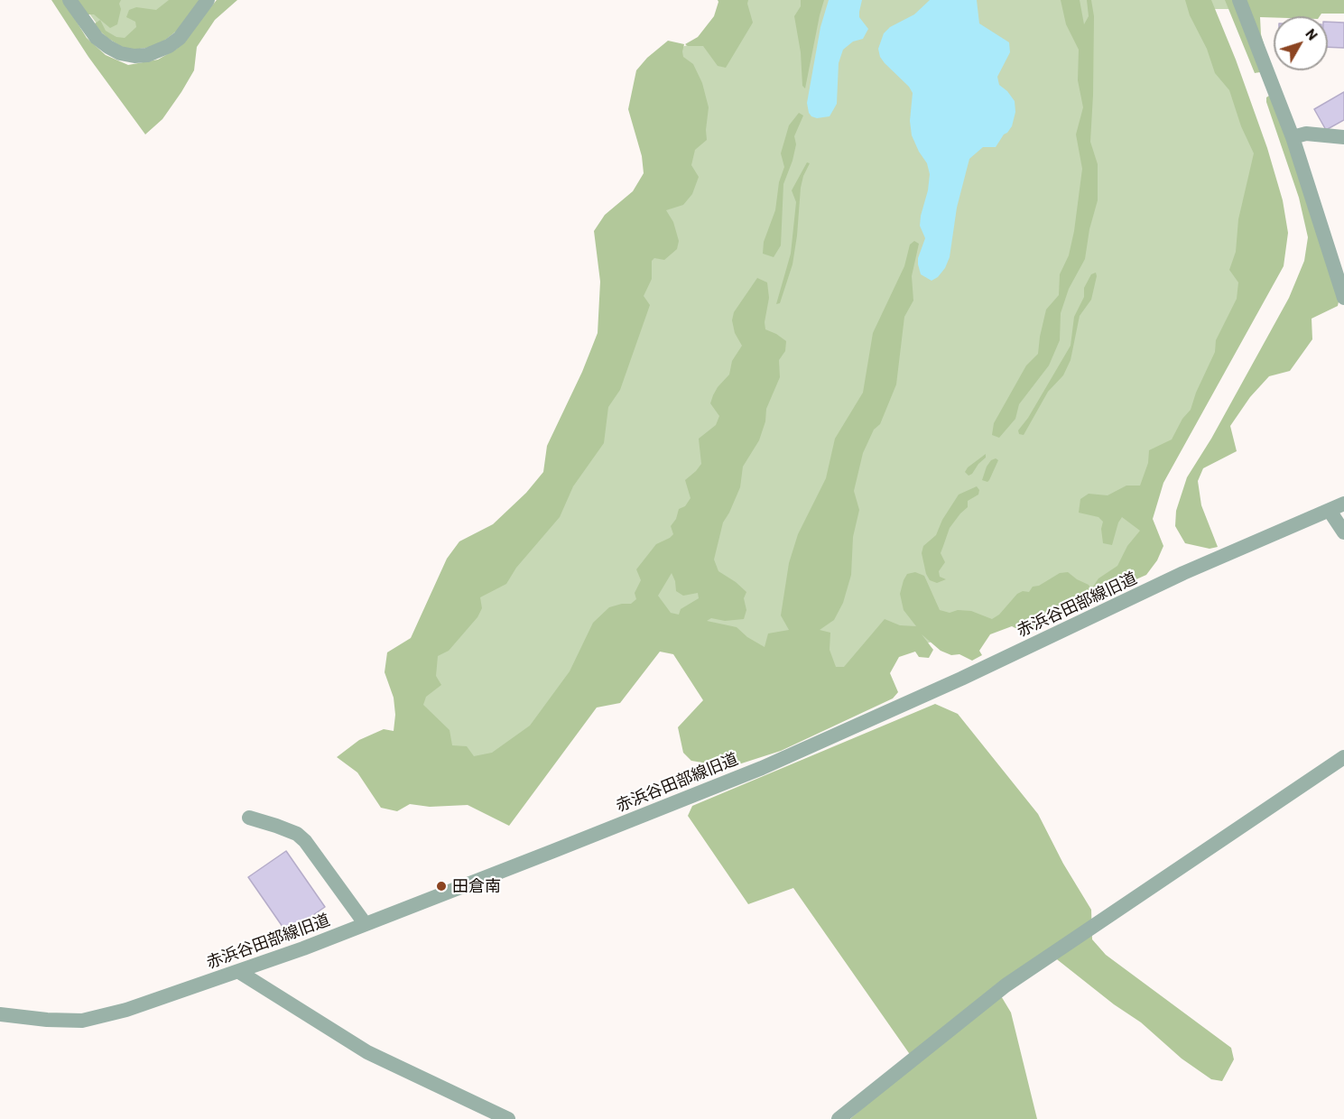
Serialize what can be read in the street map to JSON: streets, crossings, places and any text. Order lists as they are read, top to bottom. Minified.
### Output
{"streets":{"street":["赤浜谷田部線旧道"]},"places":["田倉南"],"north":"top right"}
